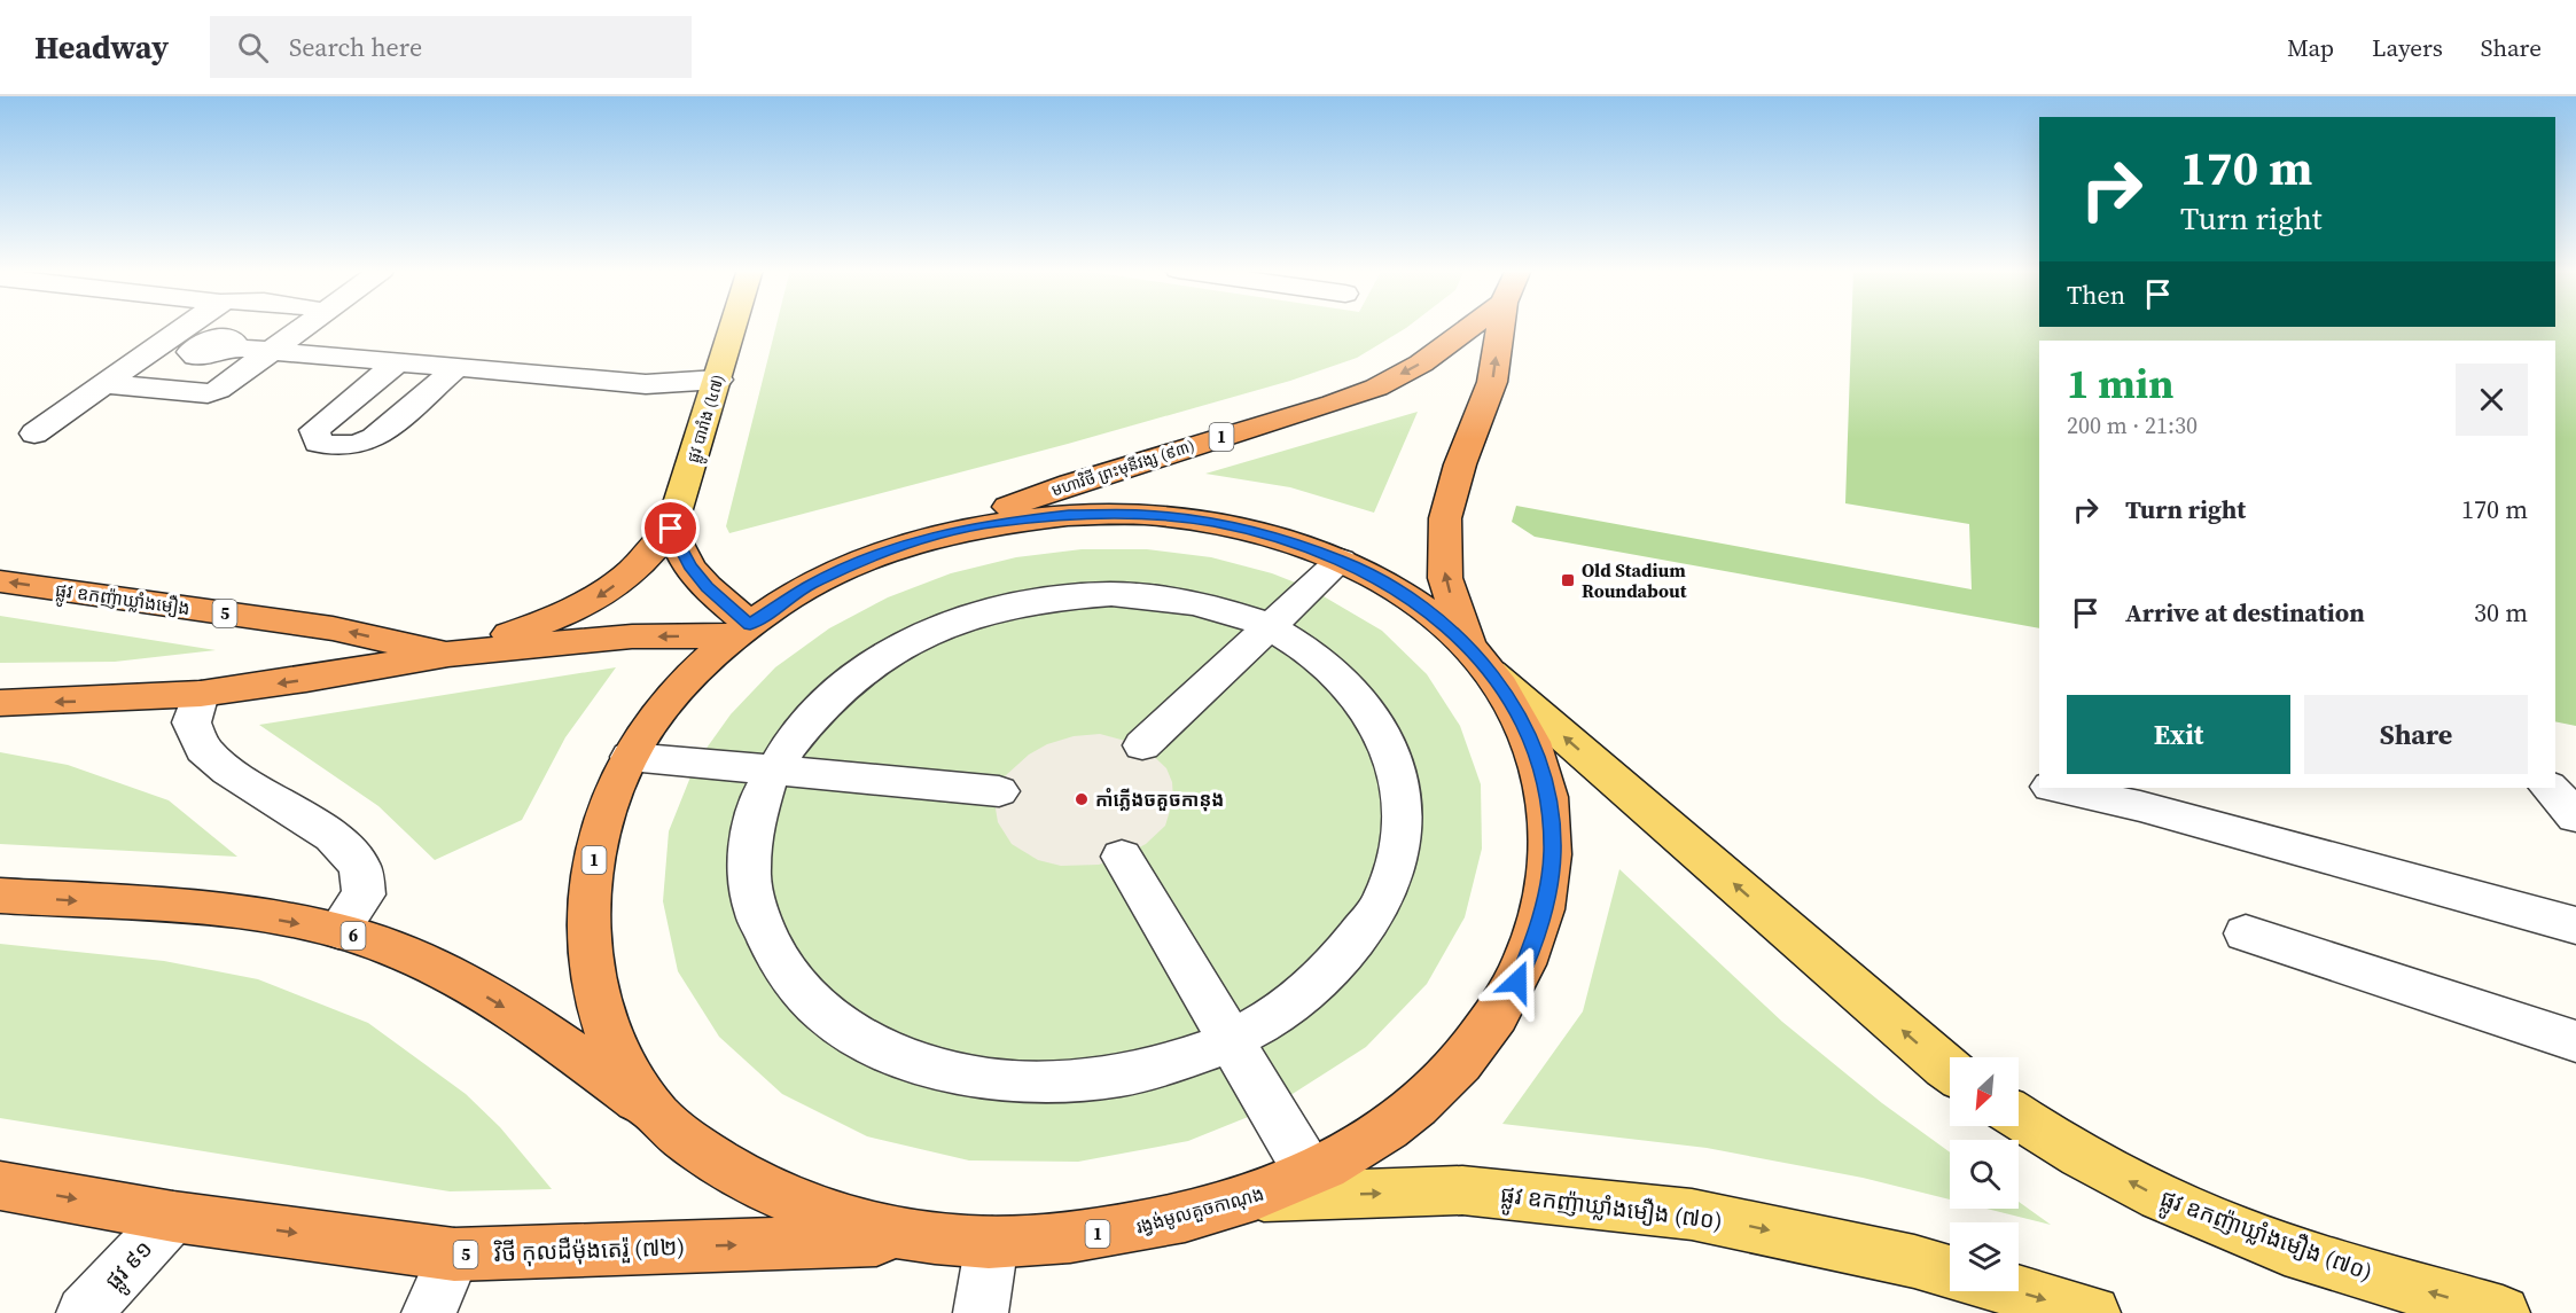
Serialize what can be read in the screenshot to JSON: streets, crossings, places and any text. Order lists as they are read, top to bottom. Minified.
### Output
{"streets":{"highway":["1","មហាវិថី ព្រះមុនីវង្ស (៩៣)","ផ្លូវ ឧកញ៉ាឃ្លាំងមឿង","5","6","រង្វង់មូលគួចកាណុង","វិថី កុលដឺម៉ុងតេរ៉ួ (៧២)"],"main road":["ផ្លូវ បារាំង (៤៧)","ផ្លូវ ឧកញ៉ាឃ្លាំងមឿង (៧០)"],"street":["ផ្លូវ ៩១"]},"crossings":[["មហាវិថី ព្រះមុនីវង្ស (៩៣)","រង្វង់មូលគួចកាណុង"],["ផ្លូវ ឧកញ៉ាឃ្លាំងមឿង","5"],["5","រង្វង់មូលគួចកាណុង"],["6","រង្វង់មូលគួចកាណុង"],["ផ្លូវ ឧកញ៉ាឃ្លាំងមឿង (៧០)","រង្វង់មូលគួចកាណុង"],["រង្វង់មូលគួចកាណុង","វិថី កុលដឺម៉ុងតេរ៉ួ (៧២)"],["វិថី កុលដឺម៉ុងតេរ៉ួ (៧២)","ផ្លូវ ៩១"]],"places":{"transit":["Old Stadium Roundabout"],"other":["កាំភ្លើងចគួចកានុង"]},"north":"bottom left","page":{"header":"Headway","search":"Search here","nav":["Map","Layers","Share"],"turn":["170 m","Turn right"],"then":"Then","heading":["1 min","200 m · 21:30"],"list":[{"name":"Turn right","value":"170 m"},{"name":"Arrive at destination","value":"30 m"}],"buttons":["Exit","Share"]}}
